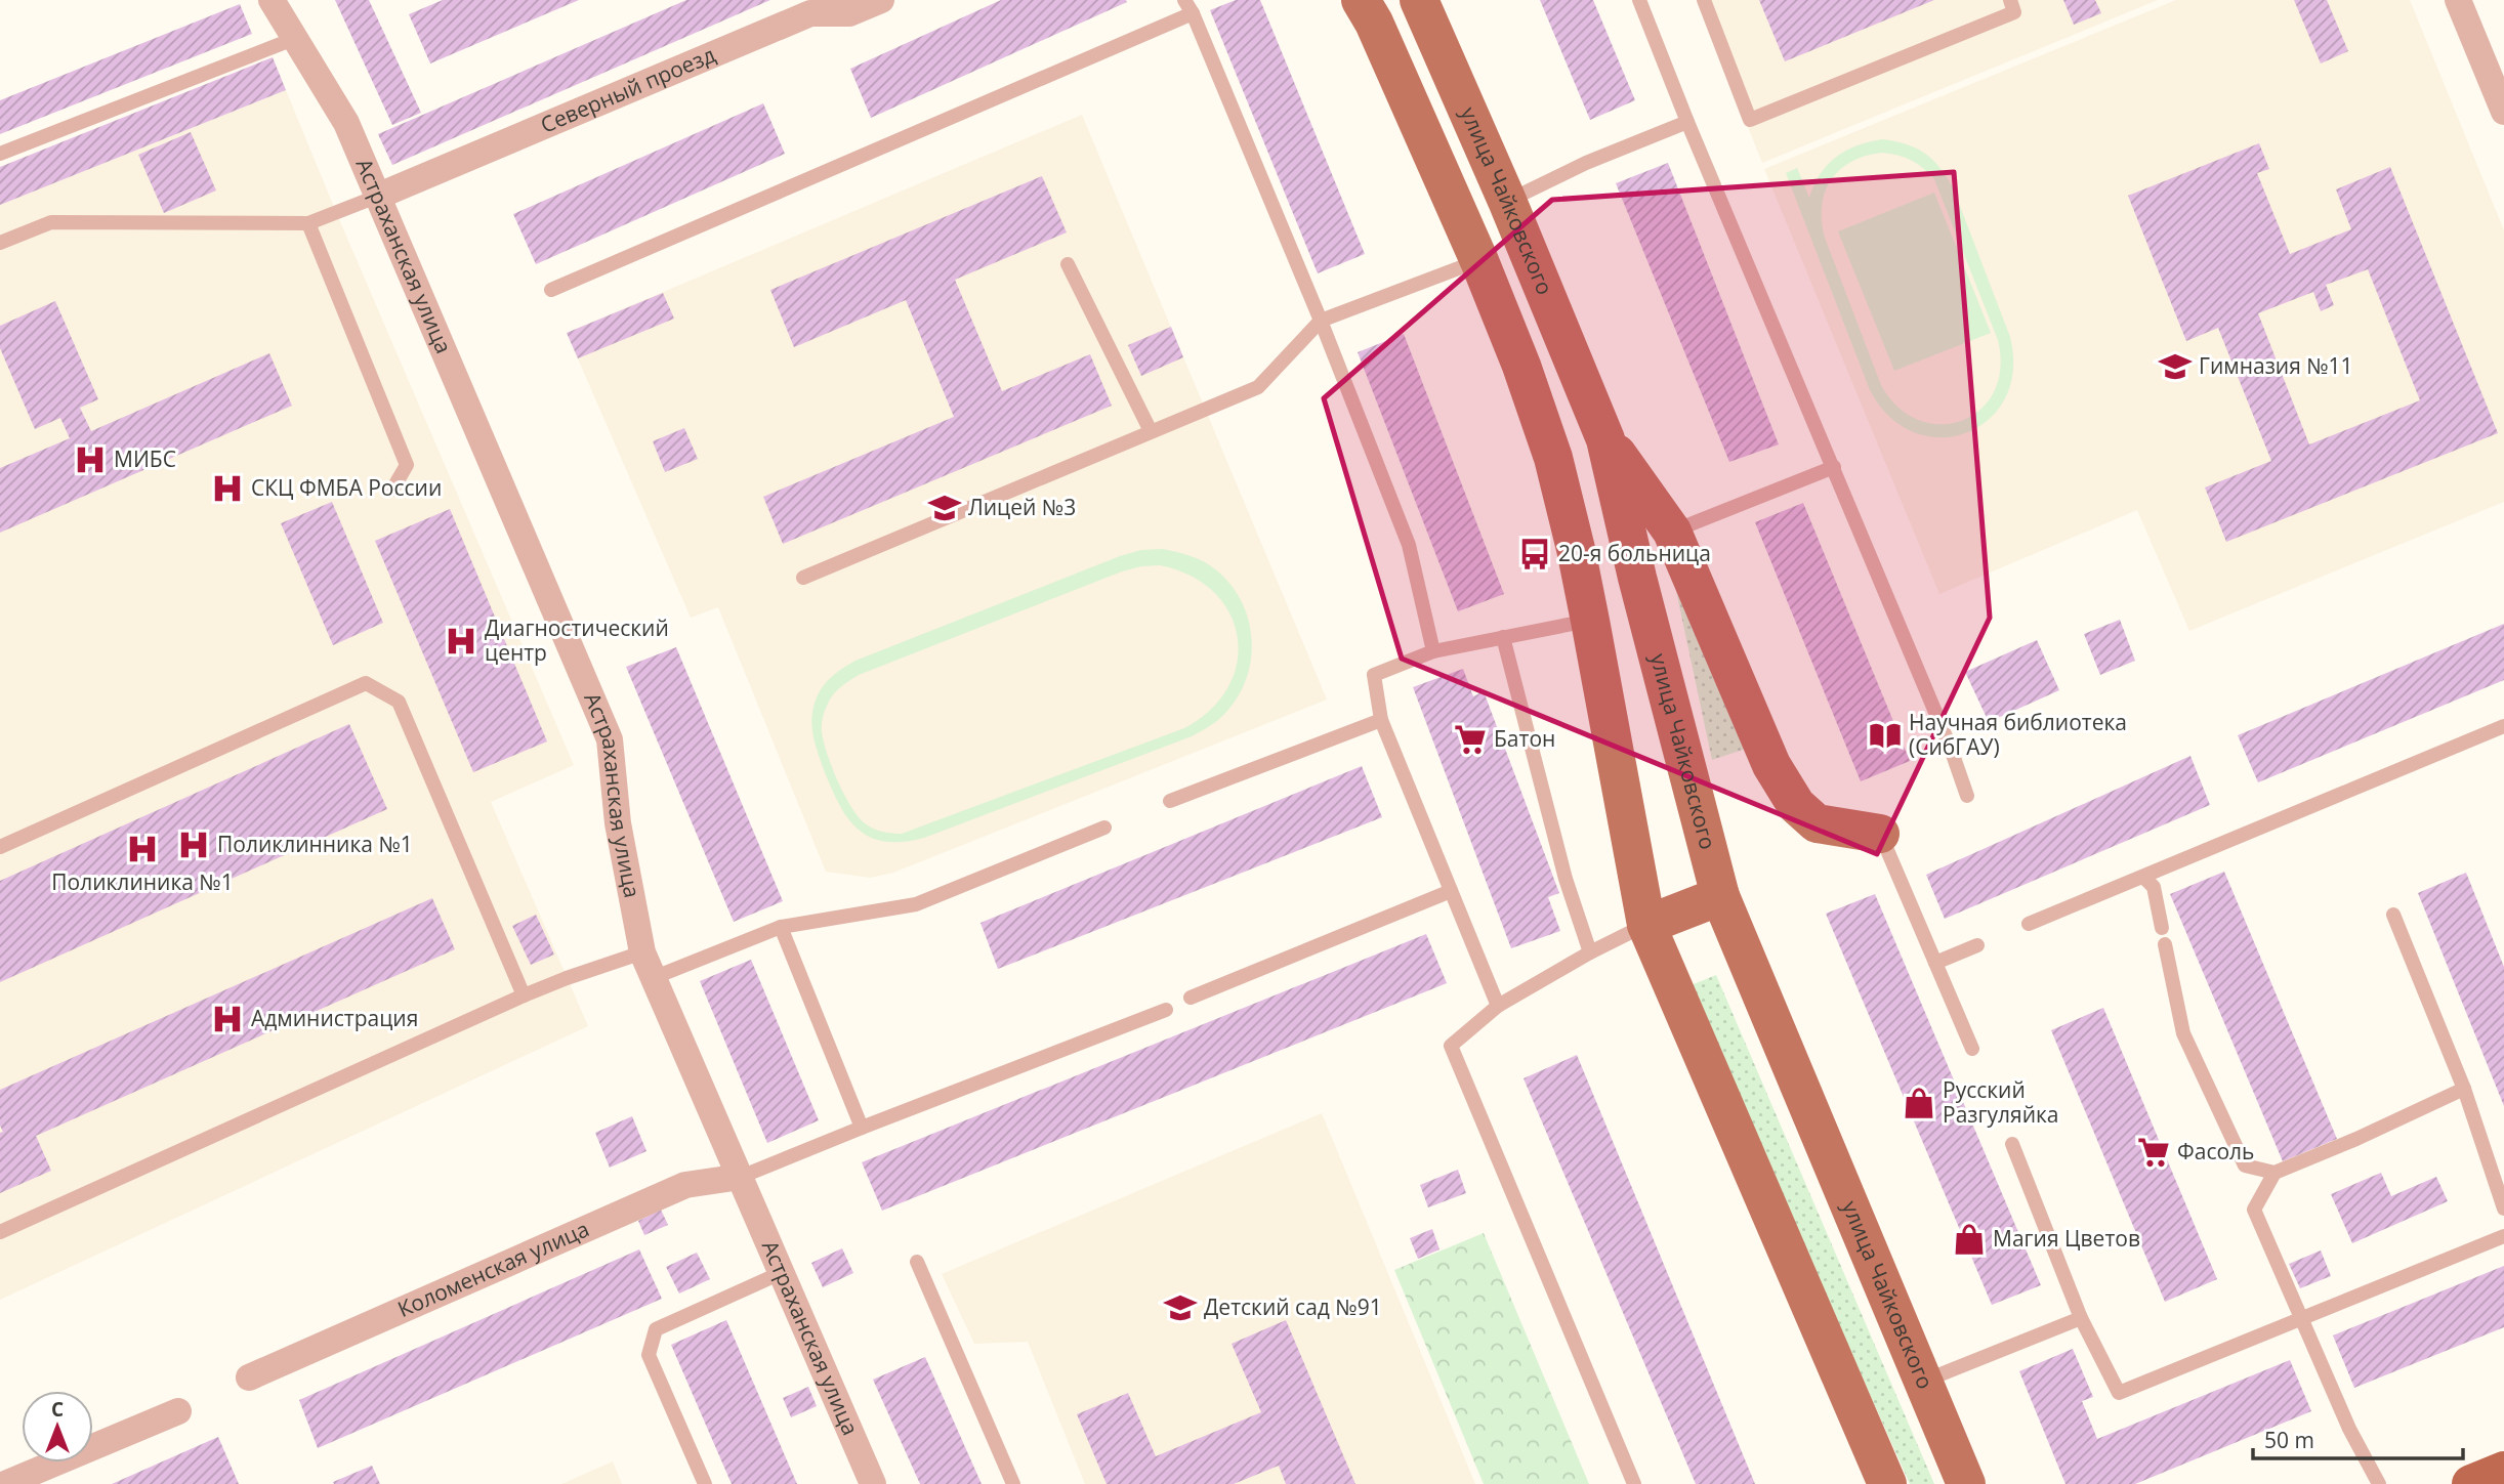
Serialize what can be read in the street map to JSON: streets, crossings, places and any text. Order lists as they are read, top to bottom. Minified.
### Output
{"streets":{"main road":["улица Чайковского"],"street":["Северный проезд","Астраханская улица","Коломенская улица"]},"crossings":[["Северный проезд","Астраханская улица"],["Астраханская улица","Коломенская улица"]],"places":{"school or university":["Гимназия №11","Лицей №3","Детский сад №91"],"hospital":["МИБС","СКЦ ФМБА России","Диагностический центр","Поликлинника №1","Поликлиника №1","Администрация"],"bus stop":["20-я больница"],"library":["Научная библиотека (СибГАУ)"],"supermarket":["Батон","Фасоль"],"shop":["Русский Разгуляйка","Магия Цветов"]},"scale_bar":"50 m","north":"top"}
